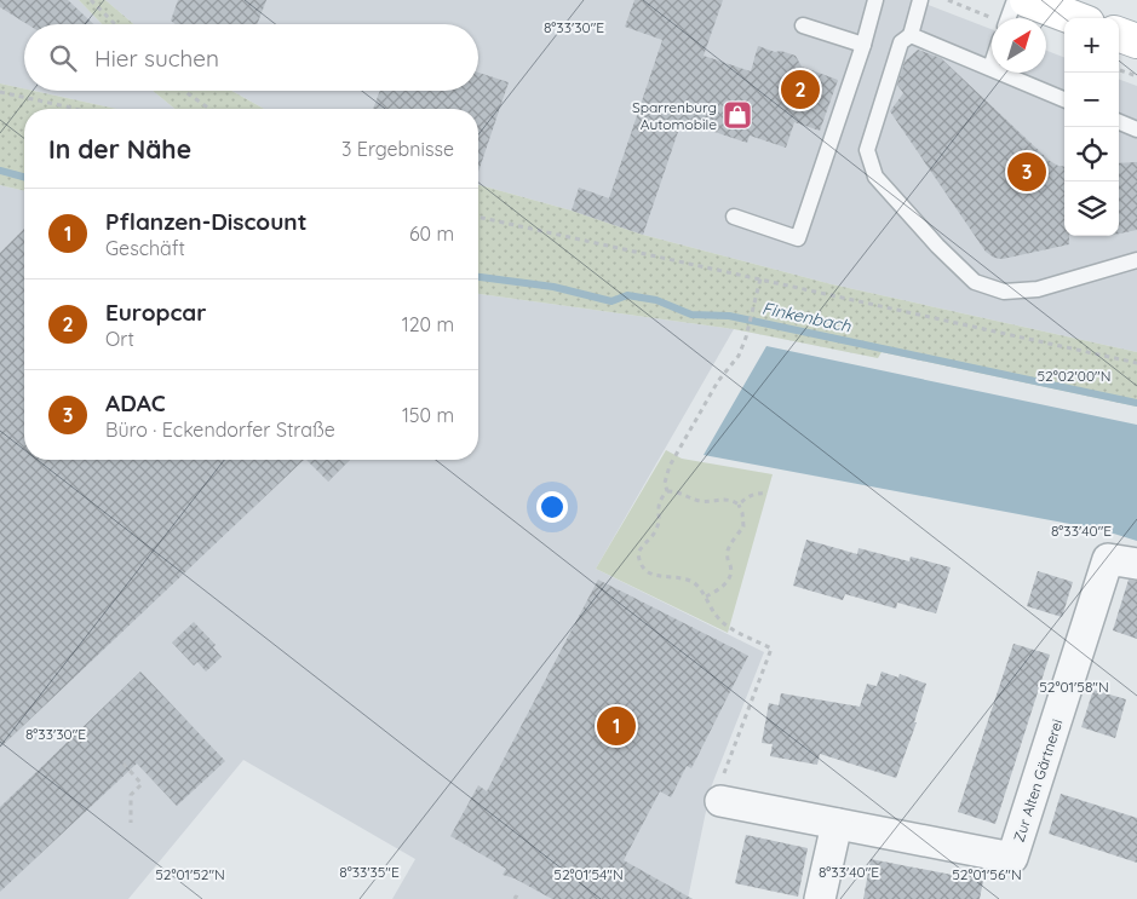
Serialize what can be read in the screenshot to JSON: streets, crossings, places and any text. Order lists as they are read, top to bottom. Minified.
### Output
{"streets":{"street":["Zur Alten Gärtnerei"]},"water":["Finkenbach"],"places":{"shop":["Sparrenburg Automobile"]},"north":"top right","page":{"map_buttons":["+","−"],"search":"Hier suchen","pins":["2","3","1"],"heading":["In der Nähe","3 Ergebnisse"],"list":[{"mark":"1","name":"Pflanzen-Discount","note":"Geschäft","value":"60 m"},{"mark":"2","name":"Europcar","note":"Ort","value":"120 m"},{"mark":"3","name":"ADAC","note":"Büro · Eckendorfer Straße","value":"150 m"}]},"coordinates":["8°33'30\"E","52°02'00\"N","8°33'40\"E","52°01'58\"N","8°33'35\"E","52°01'52\"N","52°01'54\"N","52°01'56\"N"]}
